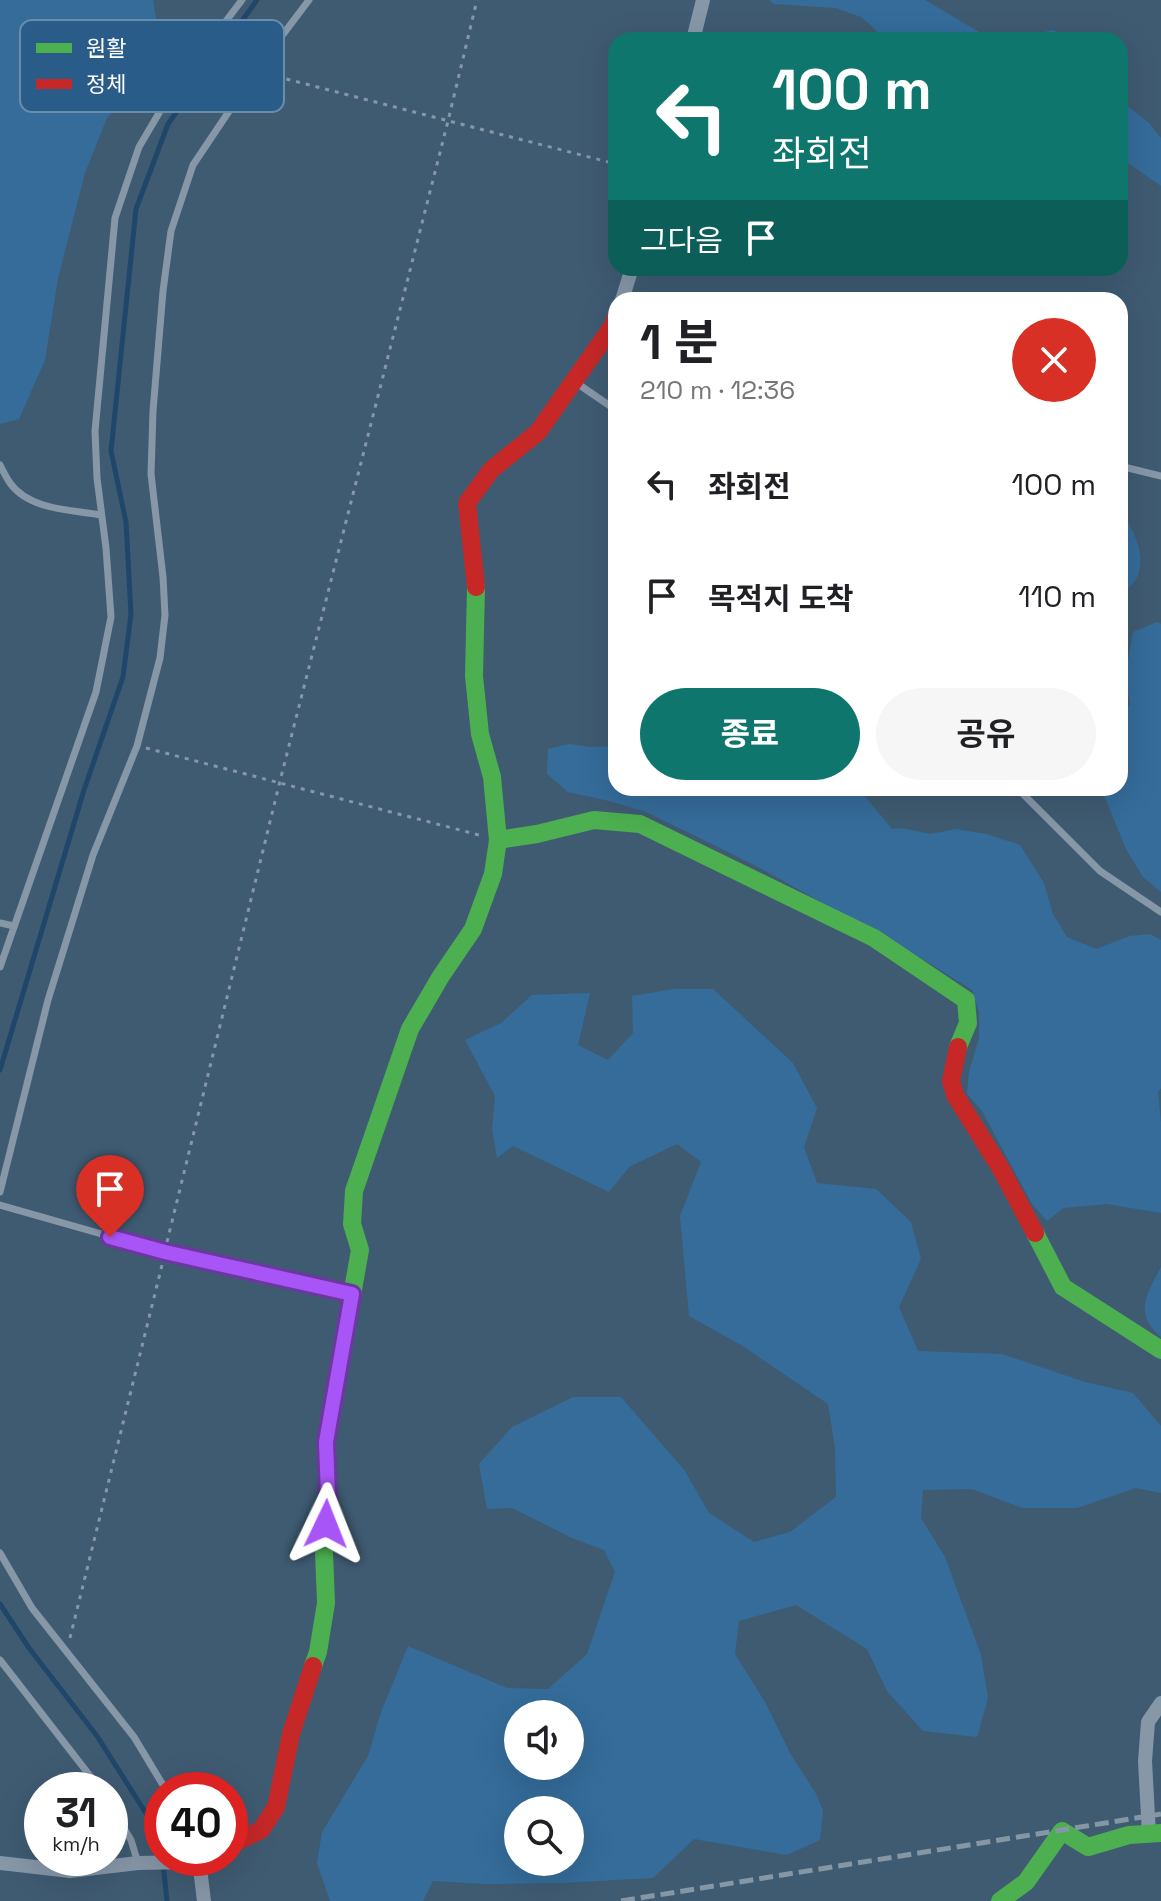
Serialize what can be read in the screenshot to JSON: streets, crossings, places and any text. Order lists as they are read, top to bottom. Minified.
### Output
{"legend":["원활","정체"],"page":{"turn":["100 m","좌회전"],"then":"그다음","heading":["1 분","210 m · 12:36"],"list":[{"name":"좌회전","value":"100 m"},{"name":"목적지 도착","value":"110 m"}],"buttons":["종료","공유"],"speed":"31 km/h","limit":"40"}}
